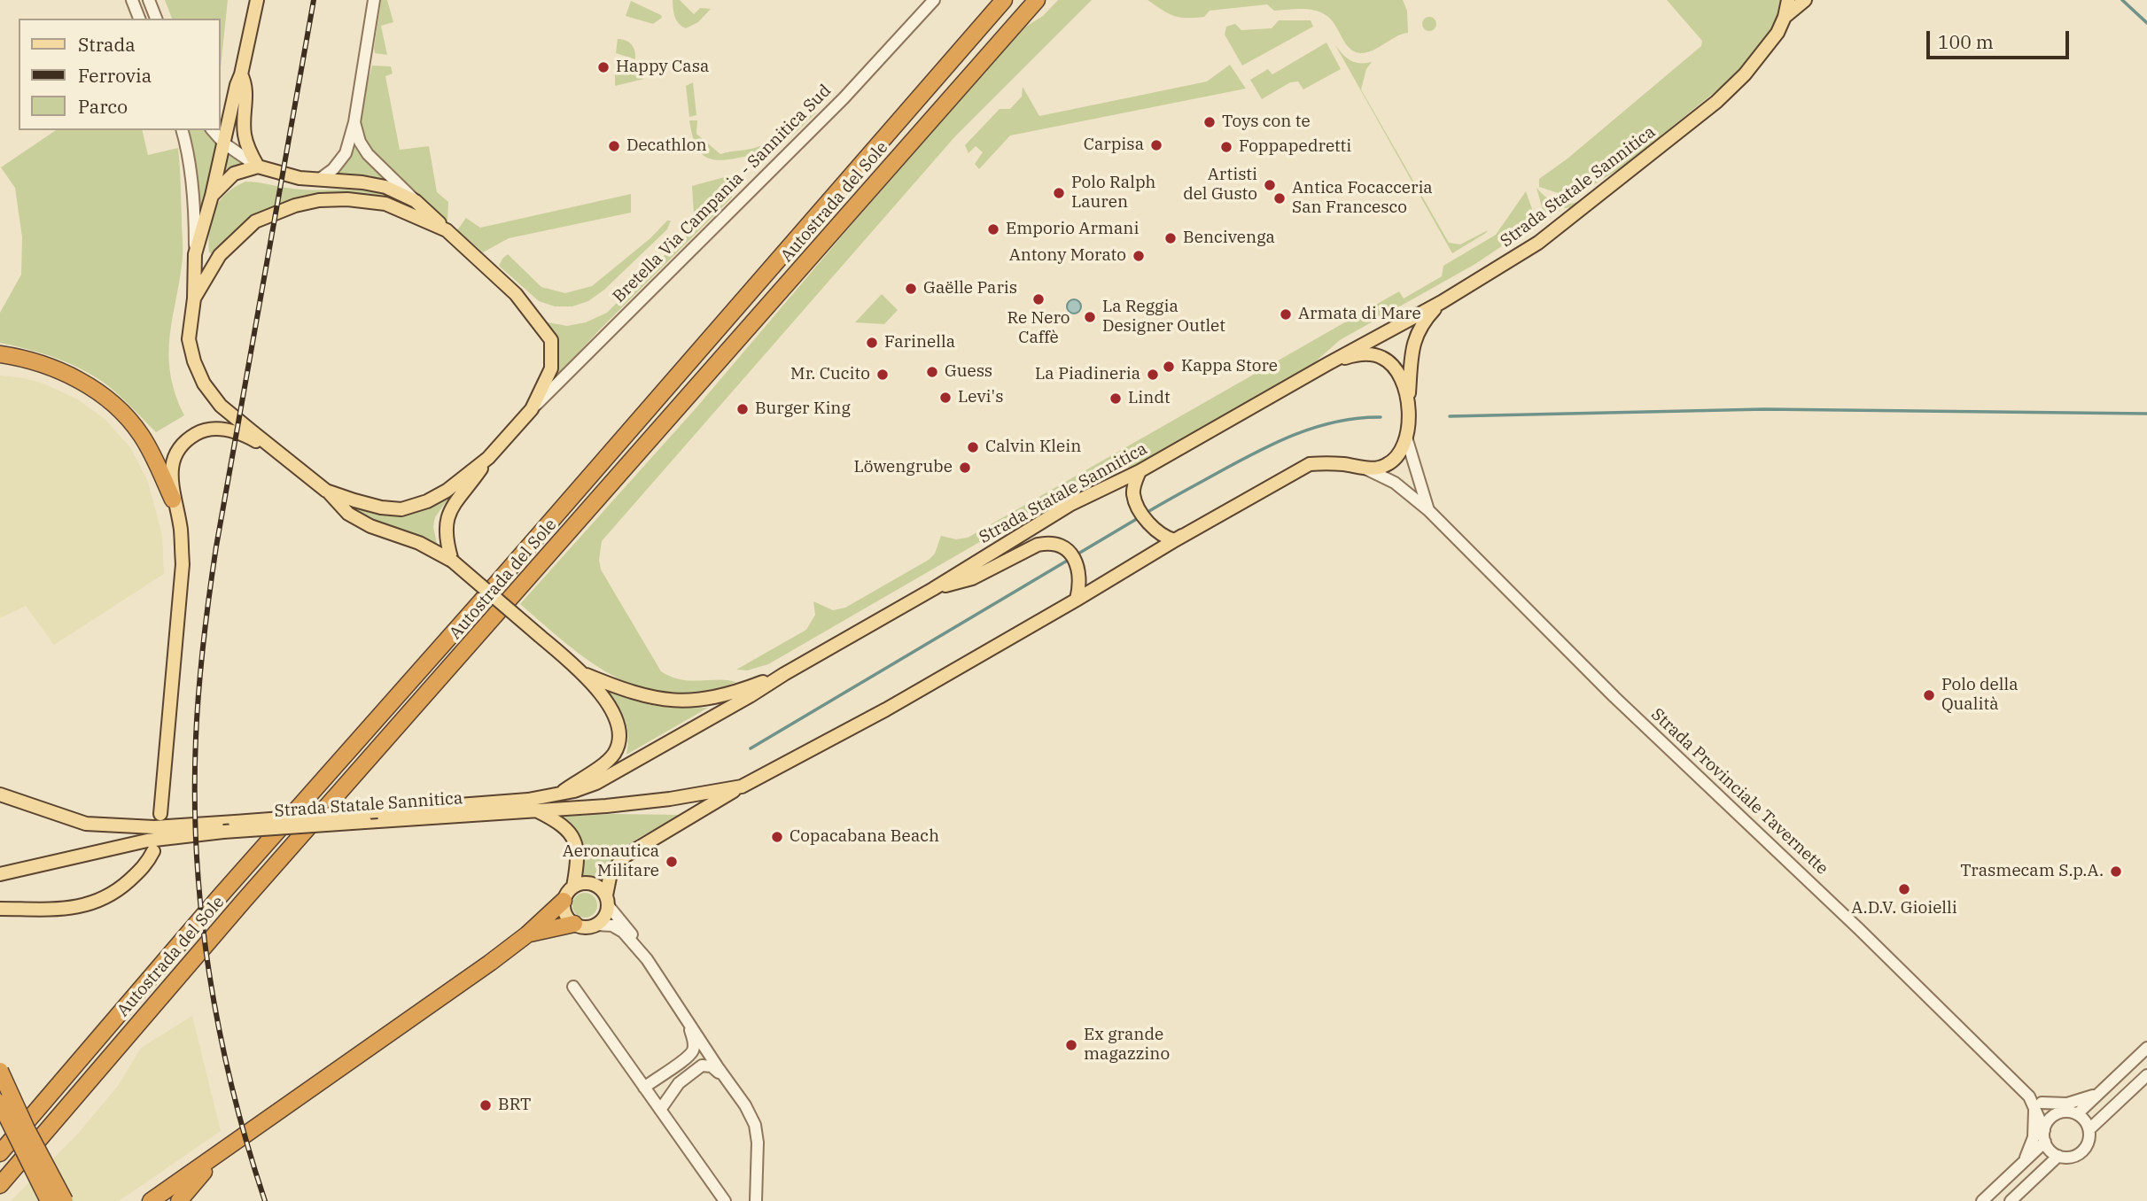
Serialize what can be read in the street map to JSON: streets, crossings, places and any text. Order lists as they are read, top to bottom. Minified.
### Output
{"streets":{"highway":["Autostrada del Sole"],"main road":["Strada Statale Sannitica"],"street":["Bretella Via Campania - Sannitica Sud","Strada Provinciale Tavernette"]},"crossings":[["Strada Statale Sannitica","Strada Provinciale Tavernette"]],"places":["Happy Casa","Toys con te","Carpisa","Decathlon","Foppapedretti","Artisti del Gusto","Polo Ralph Lauren","Antica Focacceria San Francesco","Emporio Armani","Bencivenga","Antony Morato","Gaëlle Paris","Re Nero Caffè","Armata di Mare","La Reggia Designer Outlet","Farinella","Kappa Store","Guess","Mr. Cucito","La Piadineria","Levi's","Lindt","Burger King","Calvin Klein","Löwengrube","Polo della Qualità","Copacabana Beach","Aeronautica Militare","Trasmecam S.p.A.","A.D.V. Gioielli","Ex grande magazzino","BRT"],"legend":["Strada","Ferrovia","Parco"],"scale_bar":"100 m"}
